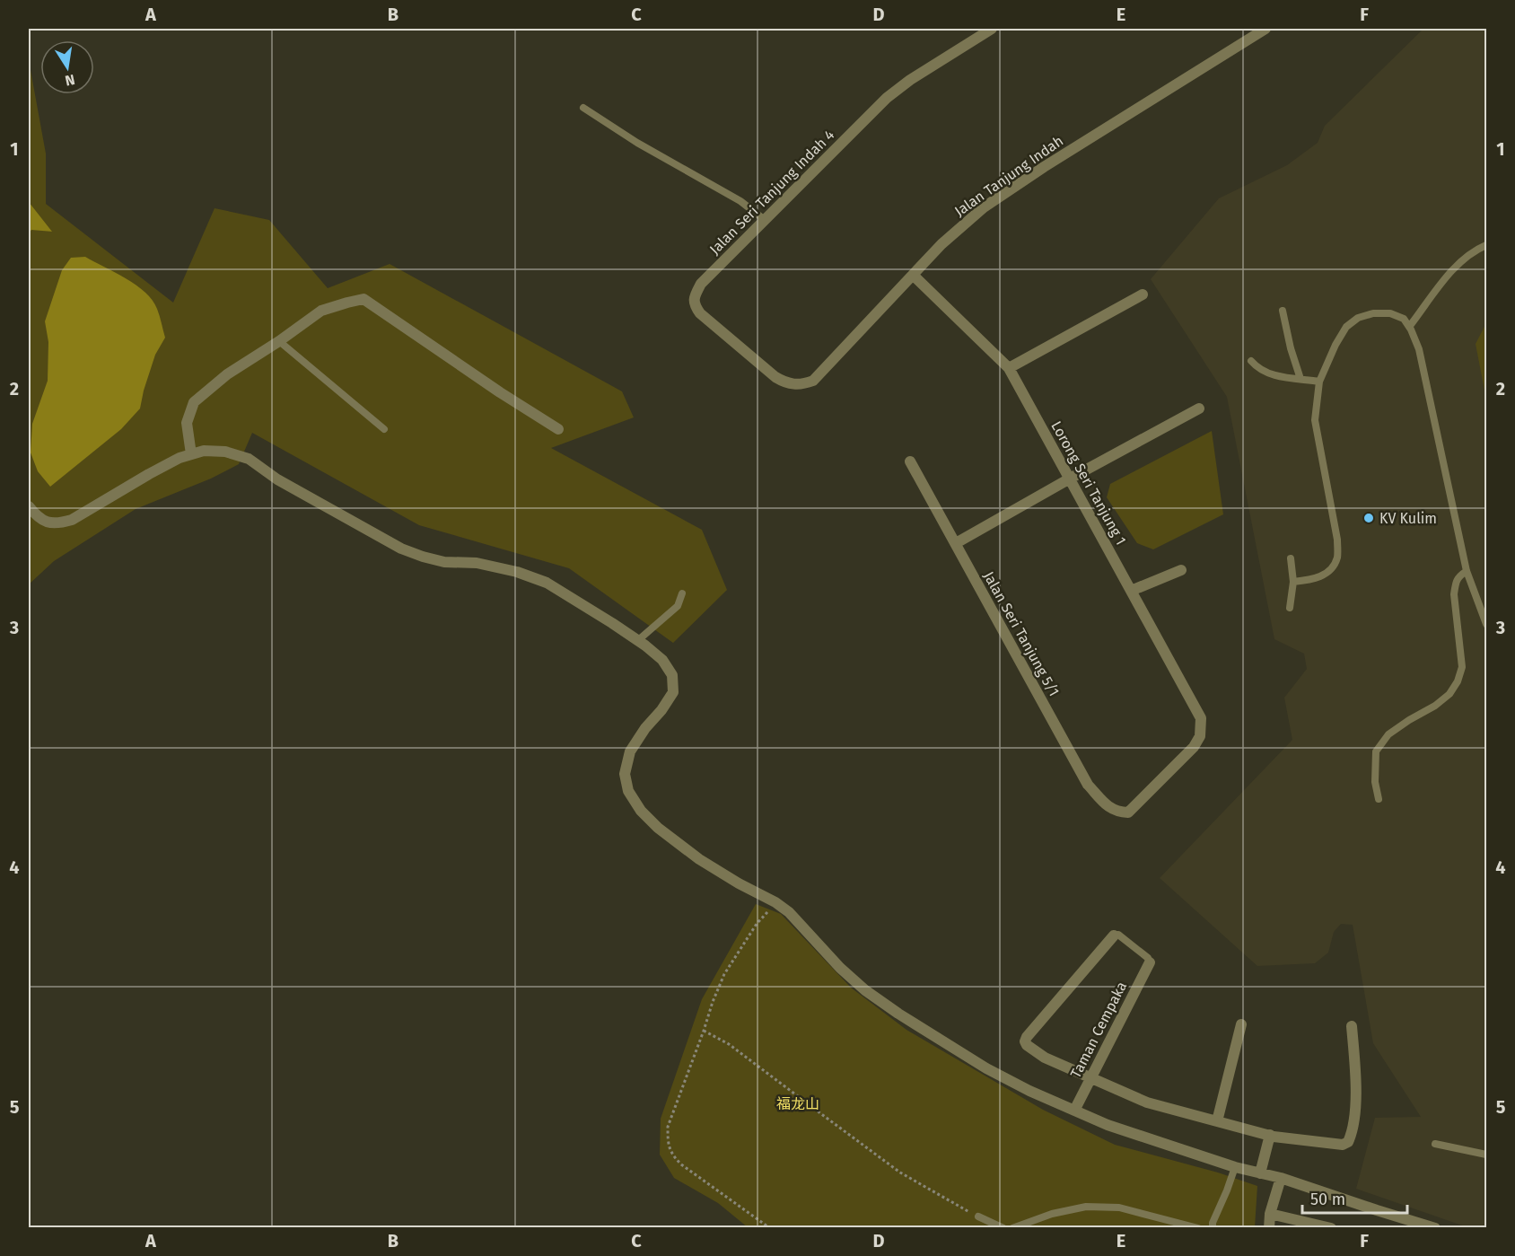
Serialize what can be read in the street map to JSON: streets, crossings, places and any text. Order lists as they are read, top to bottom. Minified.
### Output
{"streets":{"street":["Jalan Tanjung Indah","Jalan Seri Tanjung Indah 4","Lorong Seri Tanjung 1","Jalan Seri Tanjung 5/1","Taman Cempaka"]},"crossings":[["Jalan Tanjung Indah","Jalan Seri Tanjung Indah 4"],["Jalan Tanjung Indah","Lorong Seri Tanjung 1"],["Lorong Seri Tanjung 1","Jalan Seri Tanjung 5/1"]],"parks":["福龙山"],"places":["KV Kulim"],"scale_bar":"50 m","north":"bottom","grid":{"columns":["A","B","C","D","E","F"],"rows":["1","2","3","4","5"]}}
